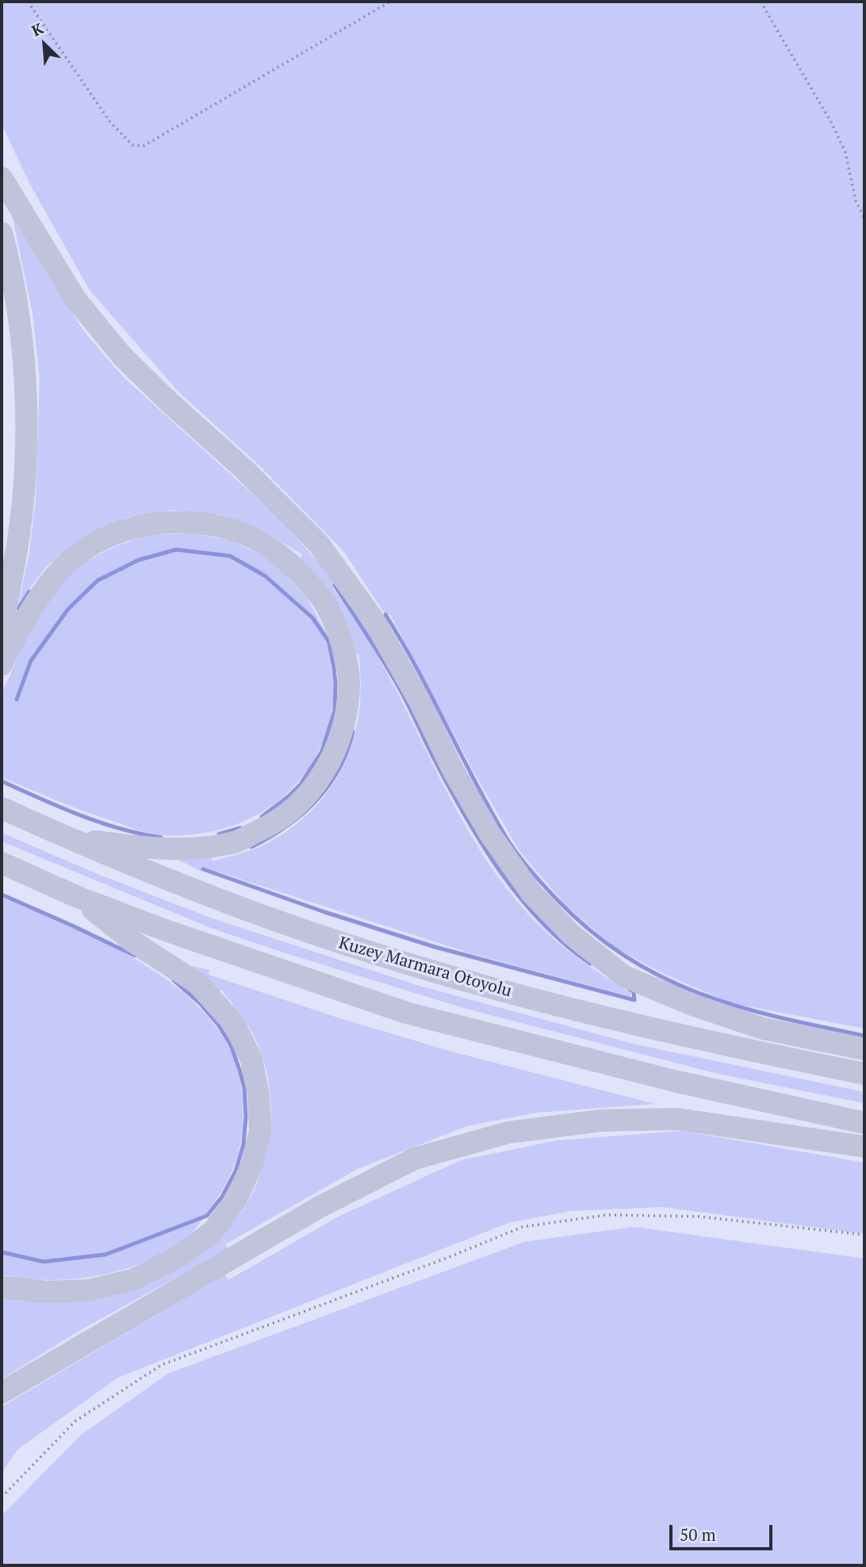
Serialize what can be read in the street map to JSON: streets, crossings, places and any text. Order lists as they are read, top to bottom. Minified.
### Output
{"streets":{"highway":["Kuzey Marmara Otoyolu"]},"scale_bar":"50 m","north":"top left"}
